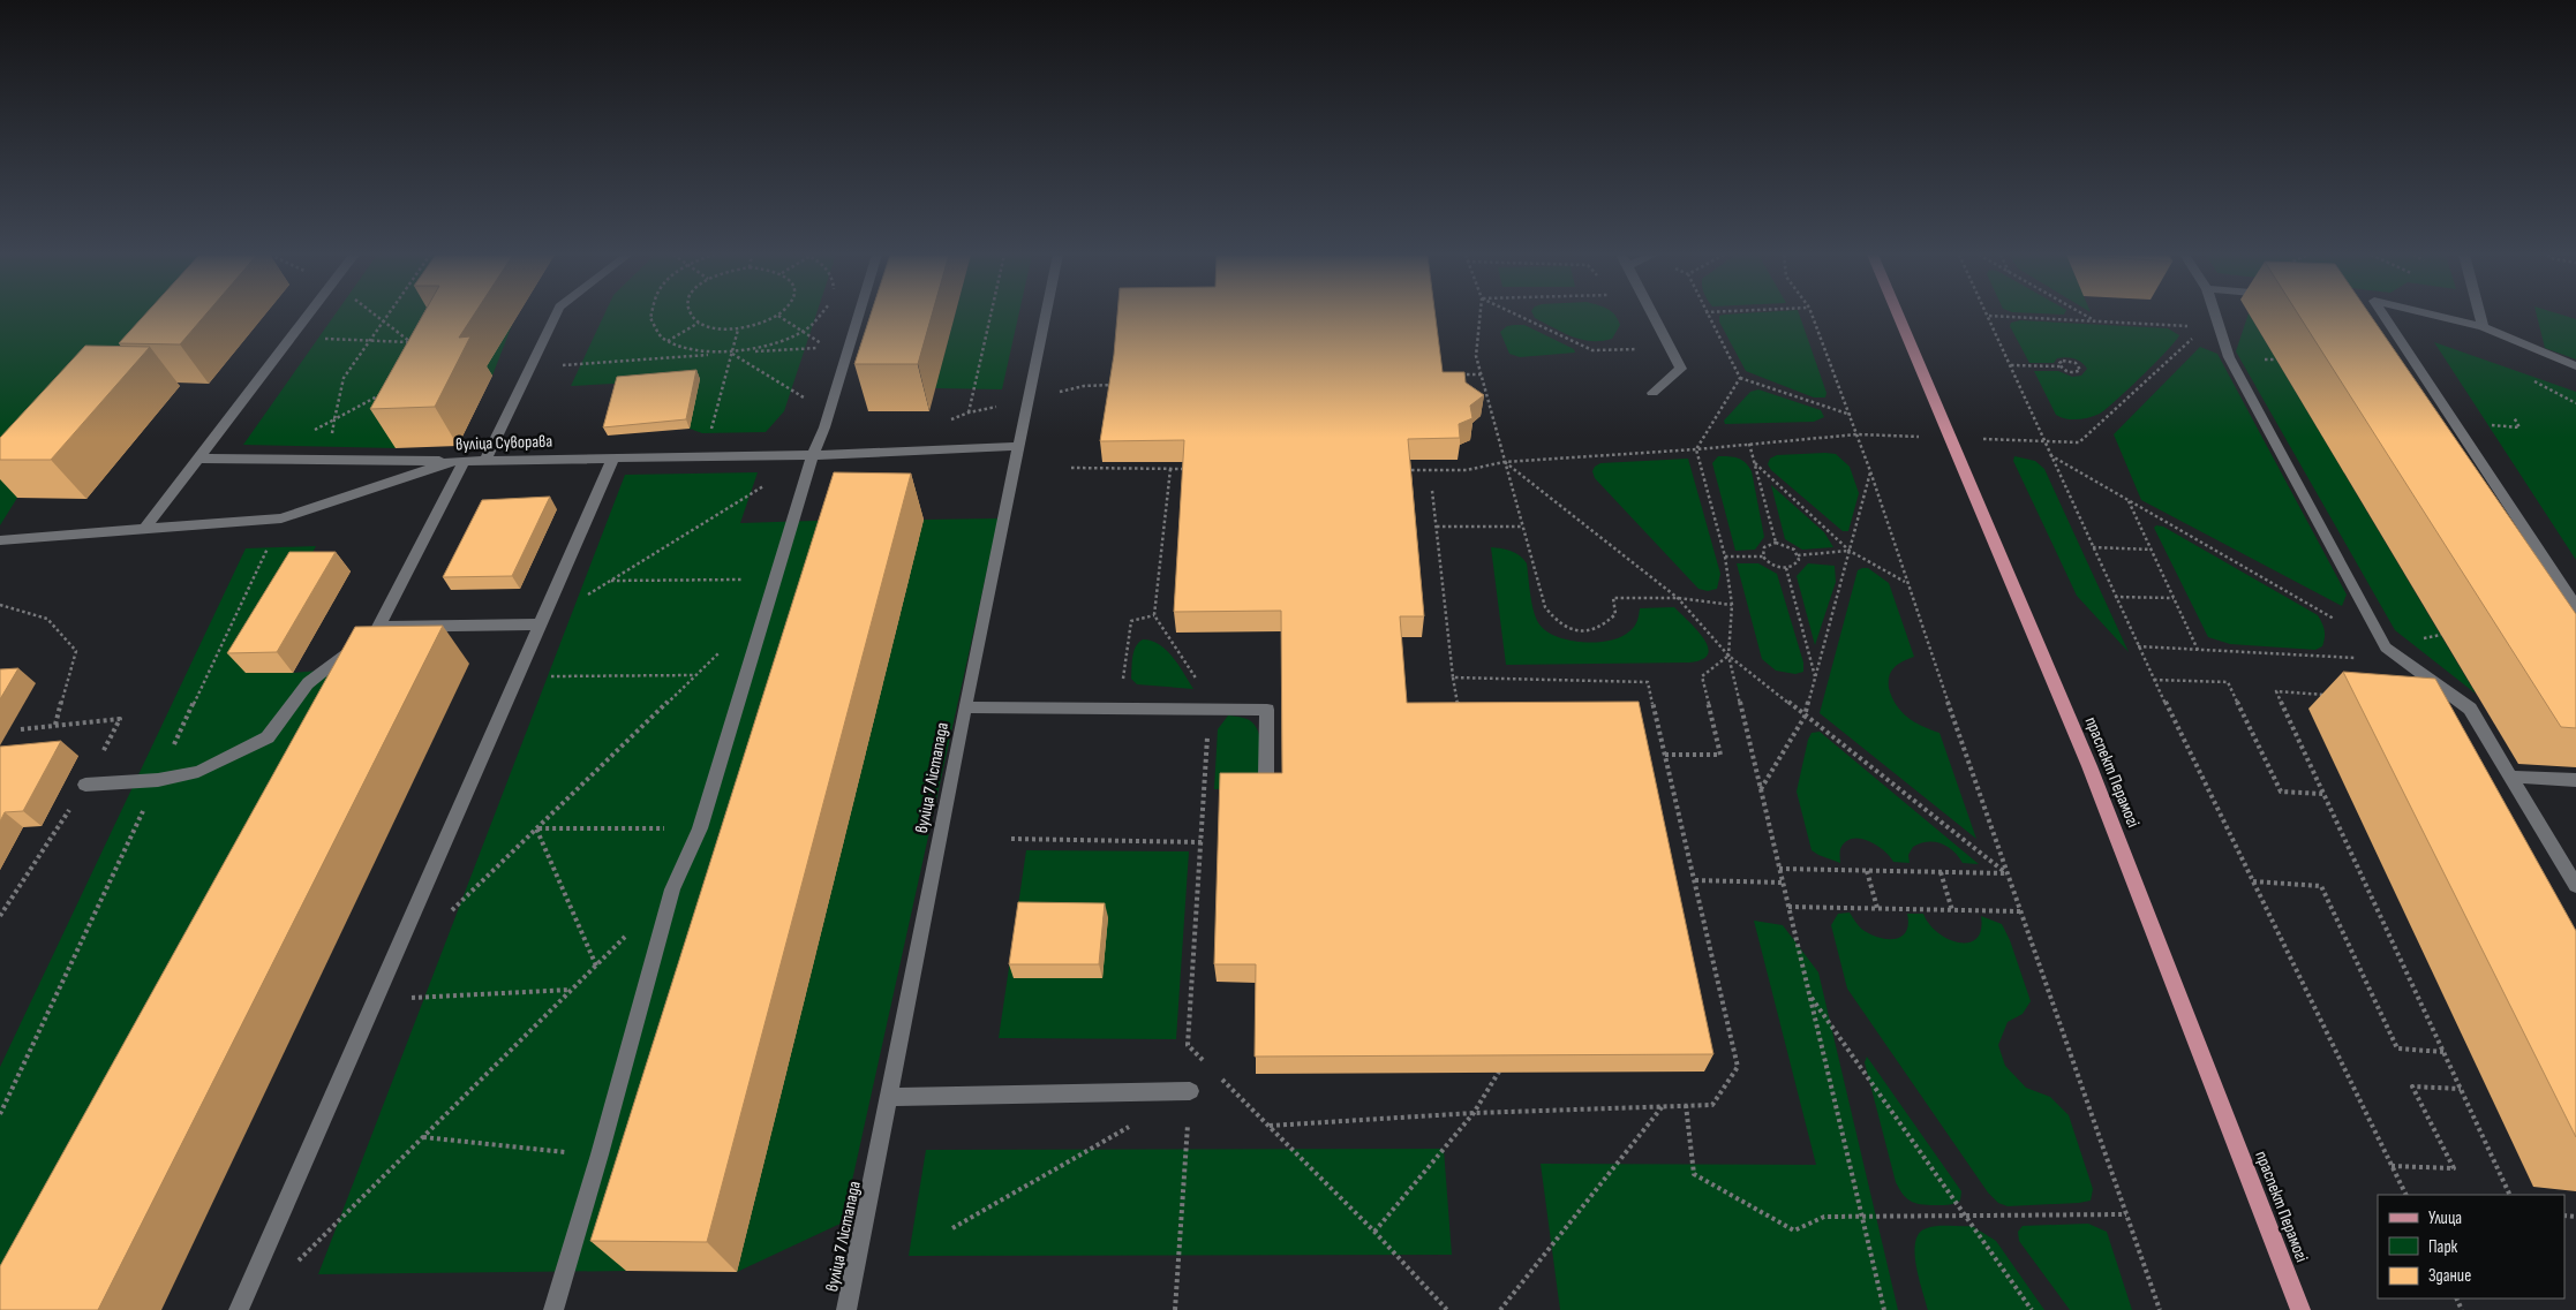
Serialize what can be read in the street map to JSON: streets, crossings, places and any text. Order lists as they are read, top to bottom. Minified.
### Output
{"streets":{"main road":["праспект Перамогі"],"street":["вуліца Суворава","вуліца 7 Лістапада"]},"crossings":[["вуліца Суворава","вуліца 7 Лістапада"]],"legend":["Улица","Парк","Здание"]}
